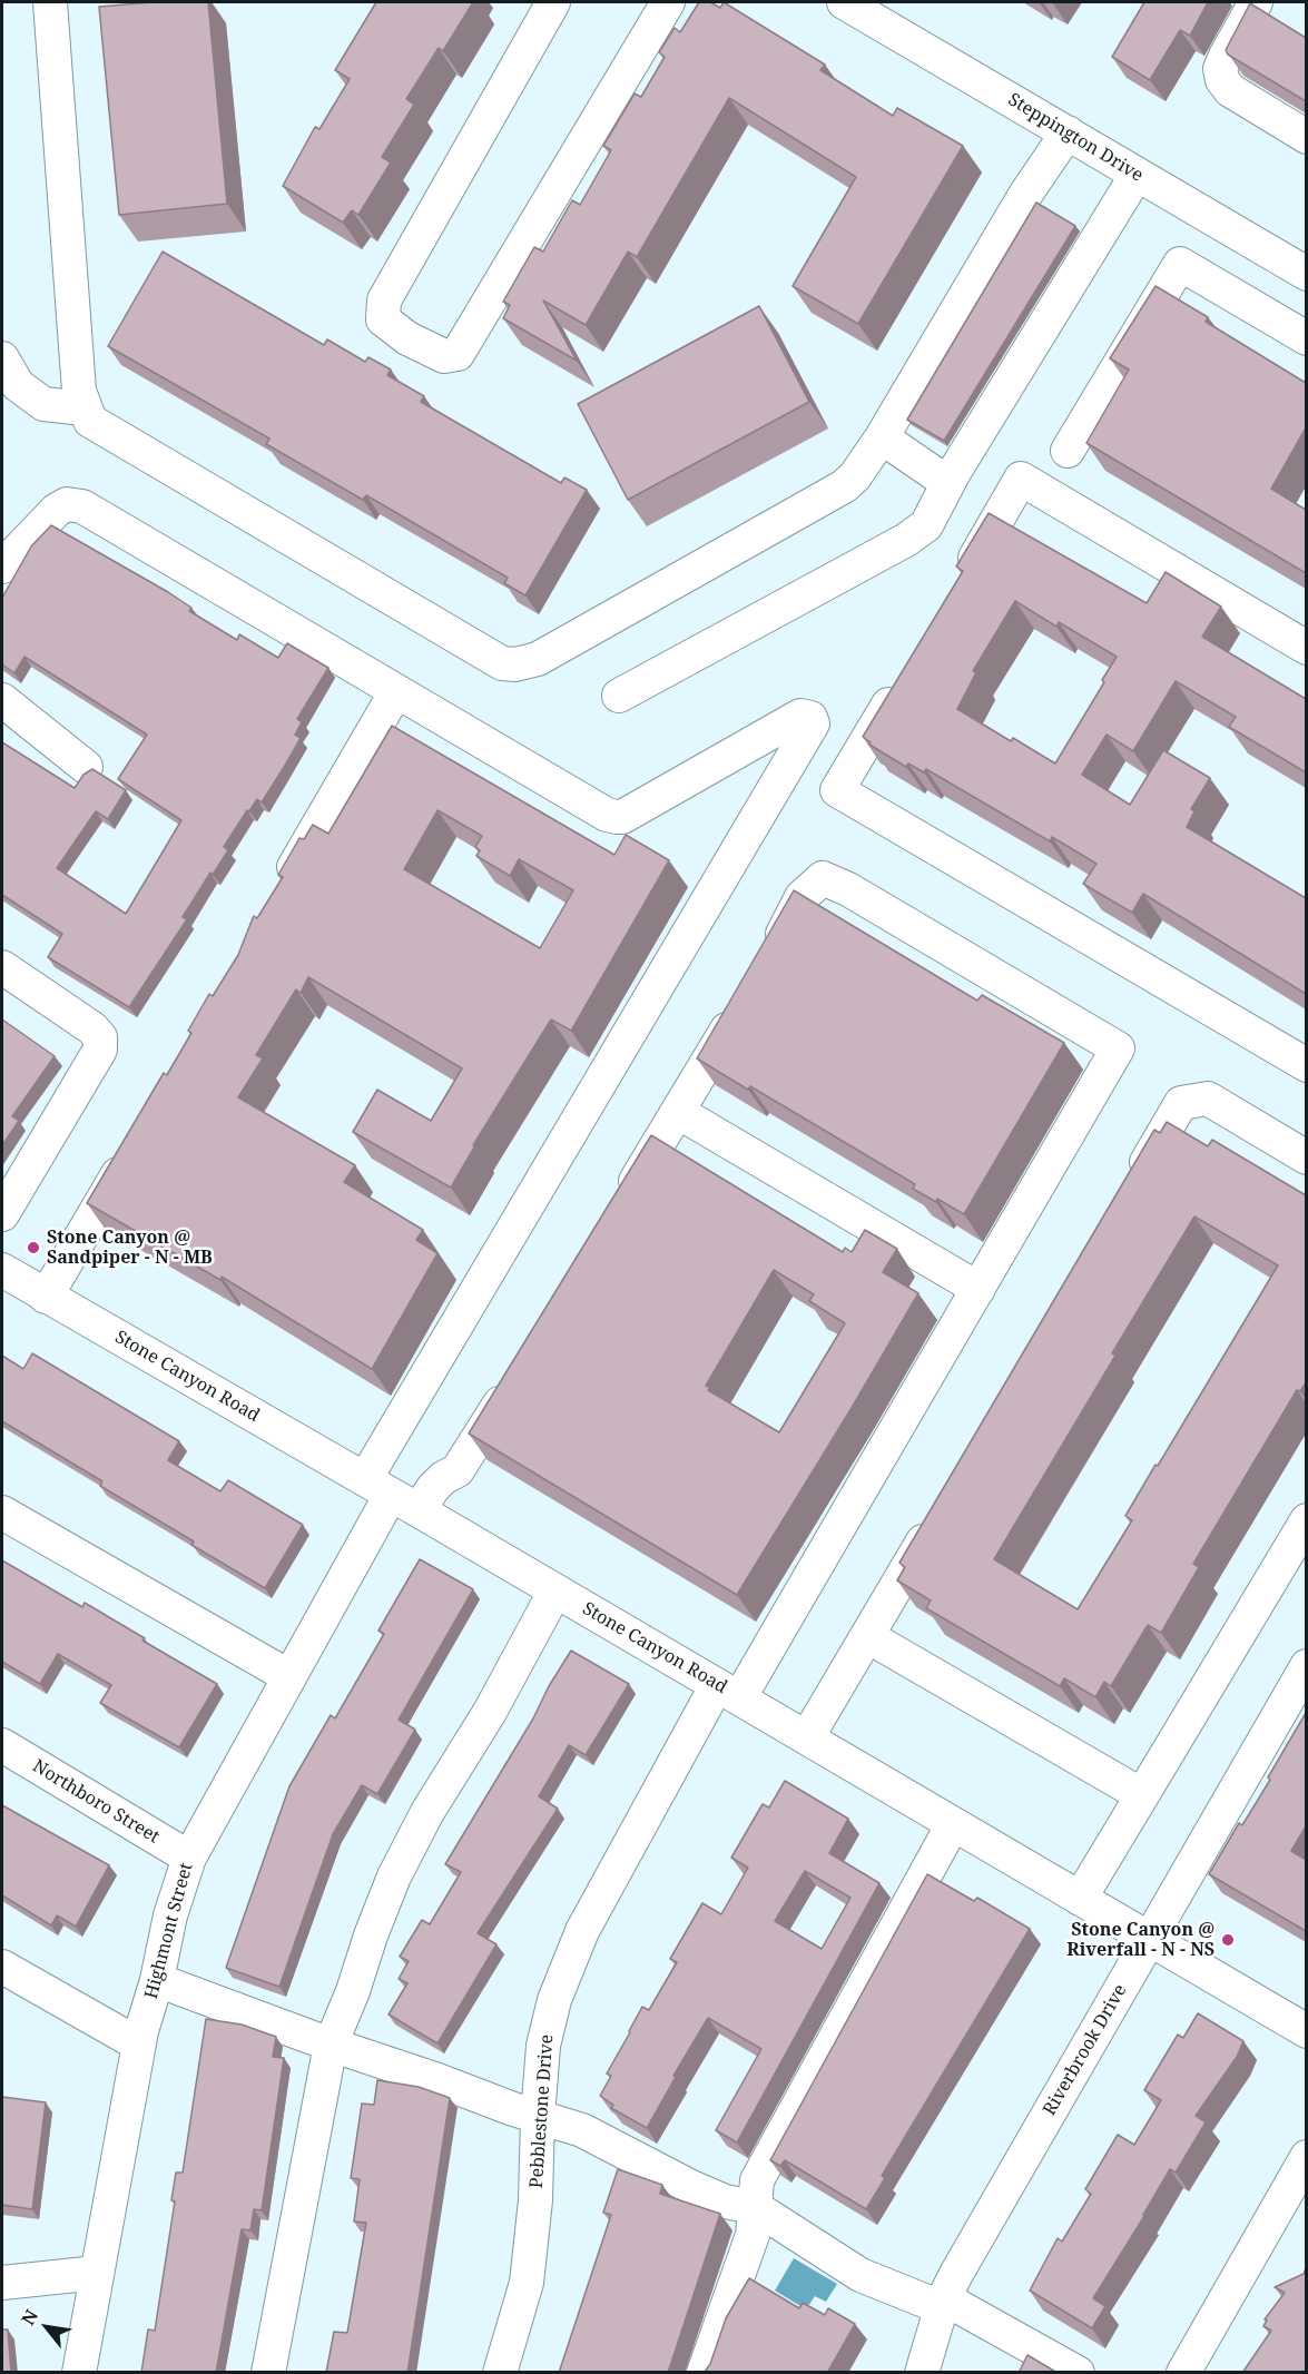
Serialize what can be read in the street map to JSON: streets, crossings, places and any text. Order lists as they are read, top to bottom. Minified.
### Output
{"streets":{"street":["Steppington Drive","Stone Canyon Road","Northboro Street","Highmont Street","Riverbrook Drive","Pebblestone Drive"]},"crossings":[["Stone Canyon Road","Highmont Street"],["Stone Canyon Road","Riverbrook Drive"],["Stone Canyon Road","Pebblestone Drive"],["Northboro Street","Highmont Street"]],"places":["Stone Canyon @ Sandpiper - N - MB","Stone Canyon @ Riverfall - N - NS"],"north":"top left"}
